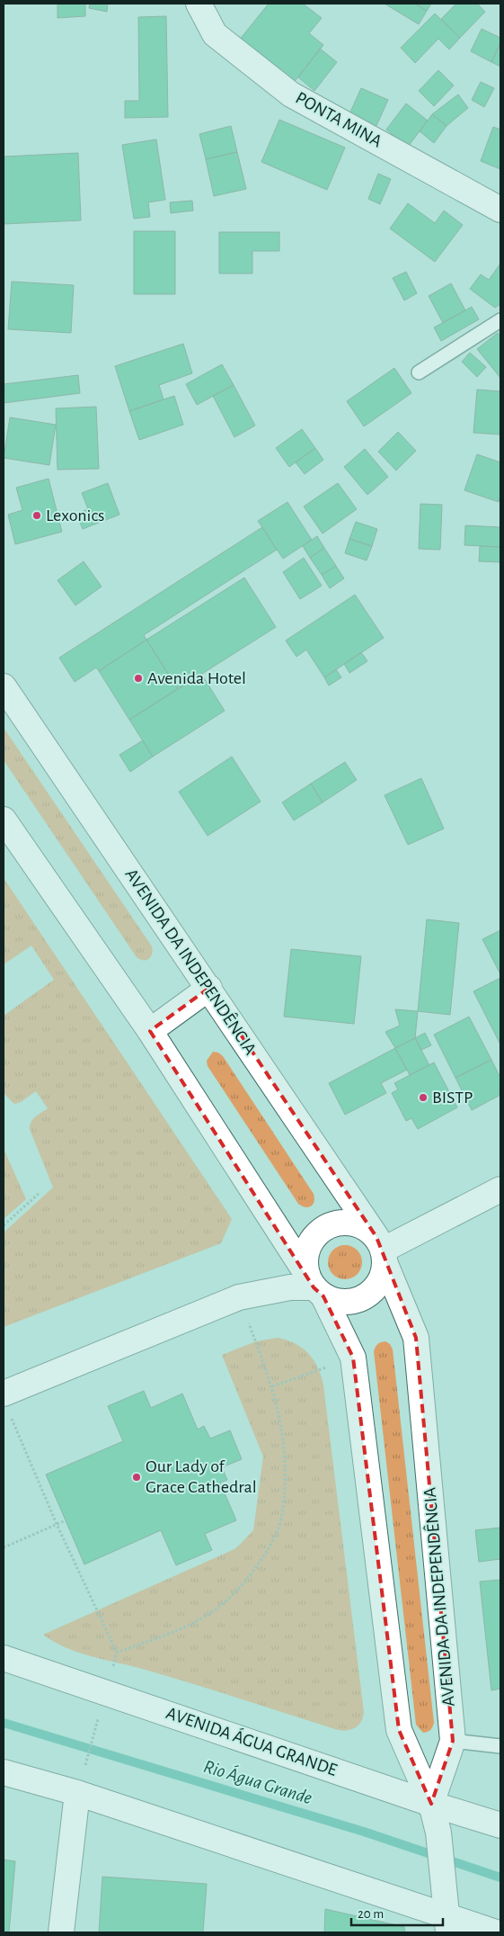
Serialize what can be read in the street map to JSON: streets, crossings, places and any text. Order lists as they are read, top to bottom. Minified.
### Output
{"streets":{"street":["PONTA MINA","AVENIDA DA INDEPENDÊNCIA","AVENIDA ÁGUA GRANDE"]},"crossings":[["AVENIDA DA INDEPENDÊNCIA","AVENIDA ÁGUA GRANDE"]],"water":["Rio Água Grande"],"places":["Lexonics","Avenida Hotel","BISTP","Our Lady of Grace Cathedral"],"scale_bar":"20 m"}
